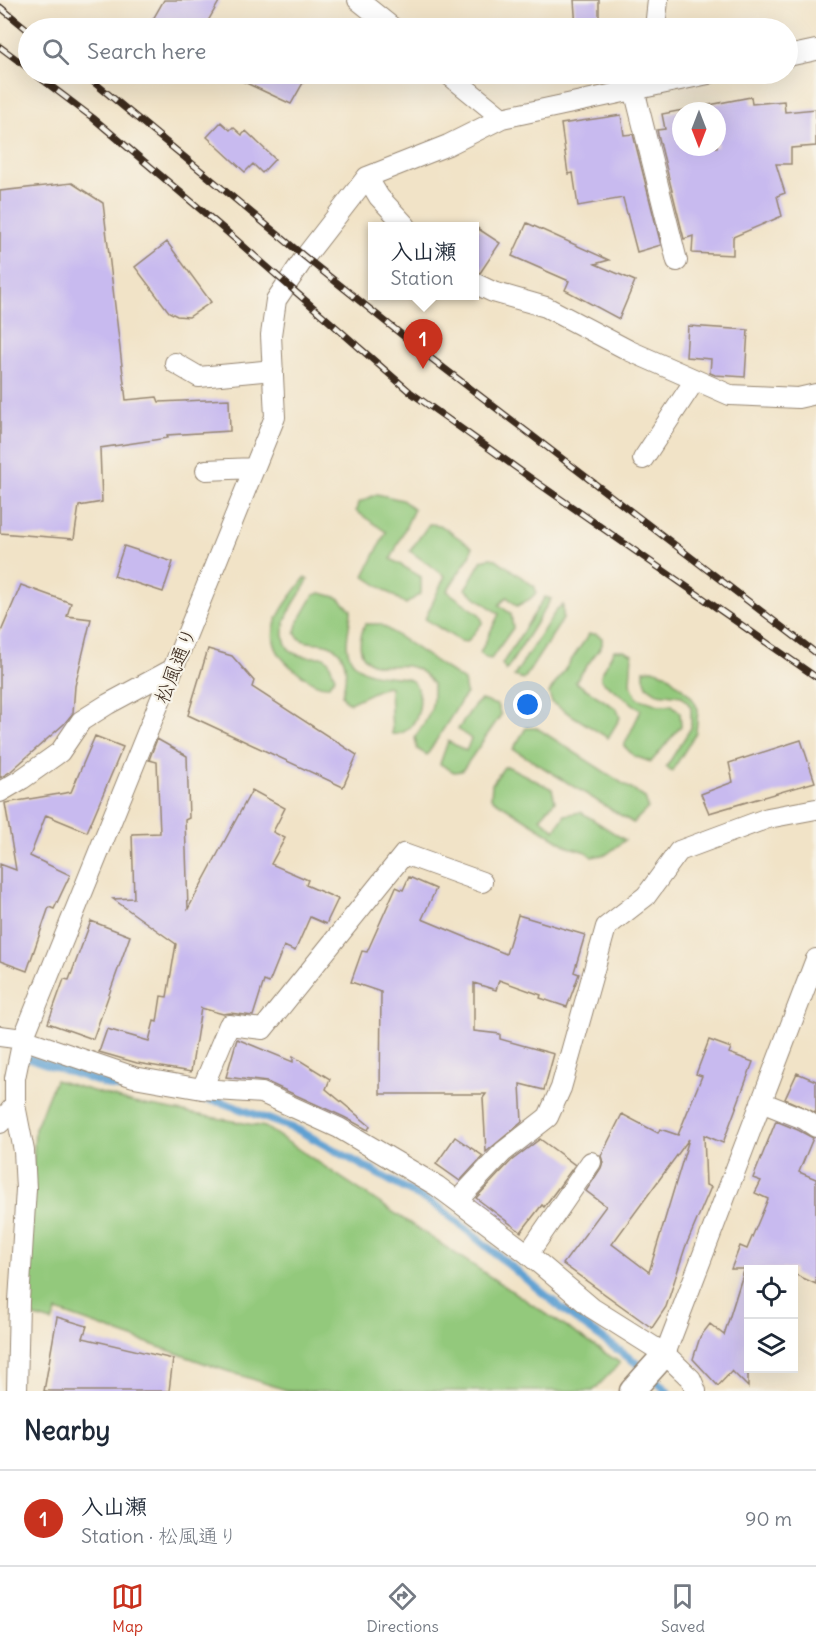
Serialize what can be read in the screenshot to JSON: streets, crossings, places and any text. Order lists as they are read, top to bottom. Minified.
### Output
{"streets":{"street":["松風通り"]},"north":"bottom","page":{"search":"Search here","popup":["入山瀬","Station"],"pins":"1","heading":"Nearby","list":[{"mark":"1","name":"入山瀬","note":"Station · 松風通り","value":"90 m"}],"nav":["Map","Directions","Saved"]}}
